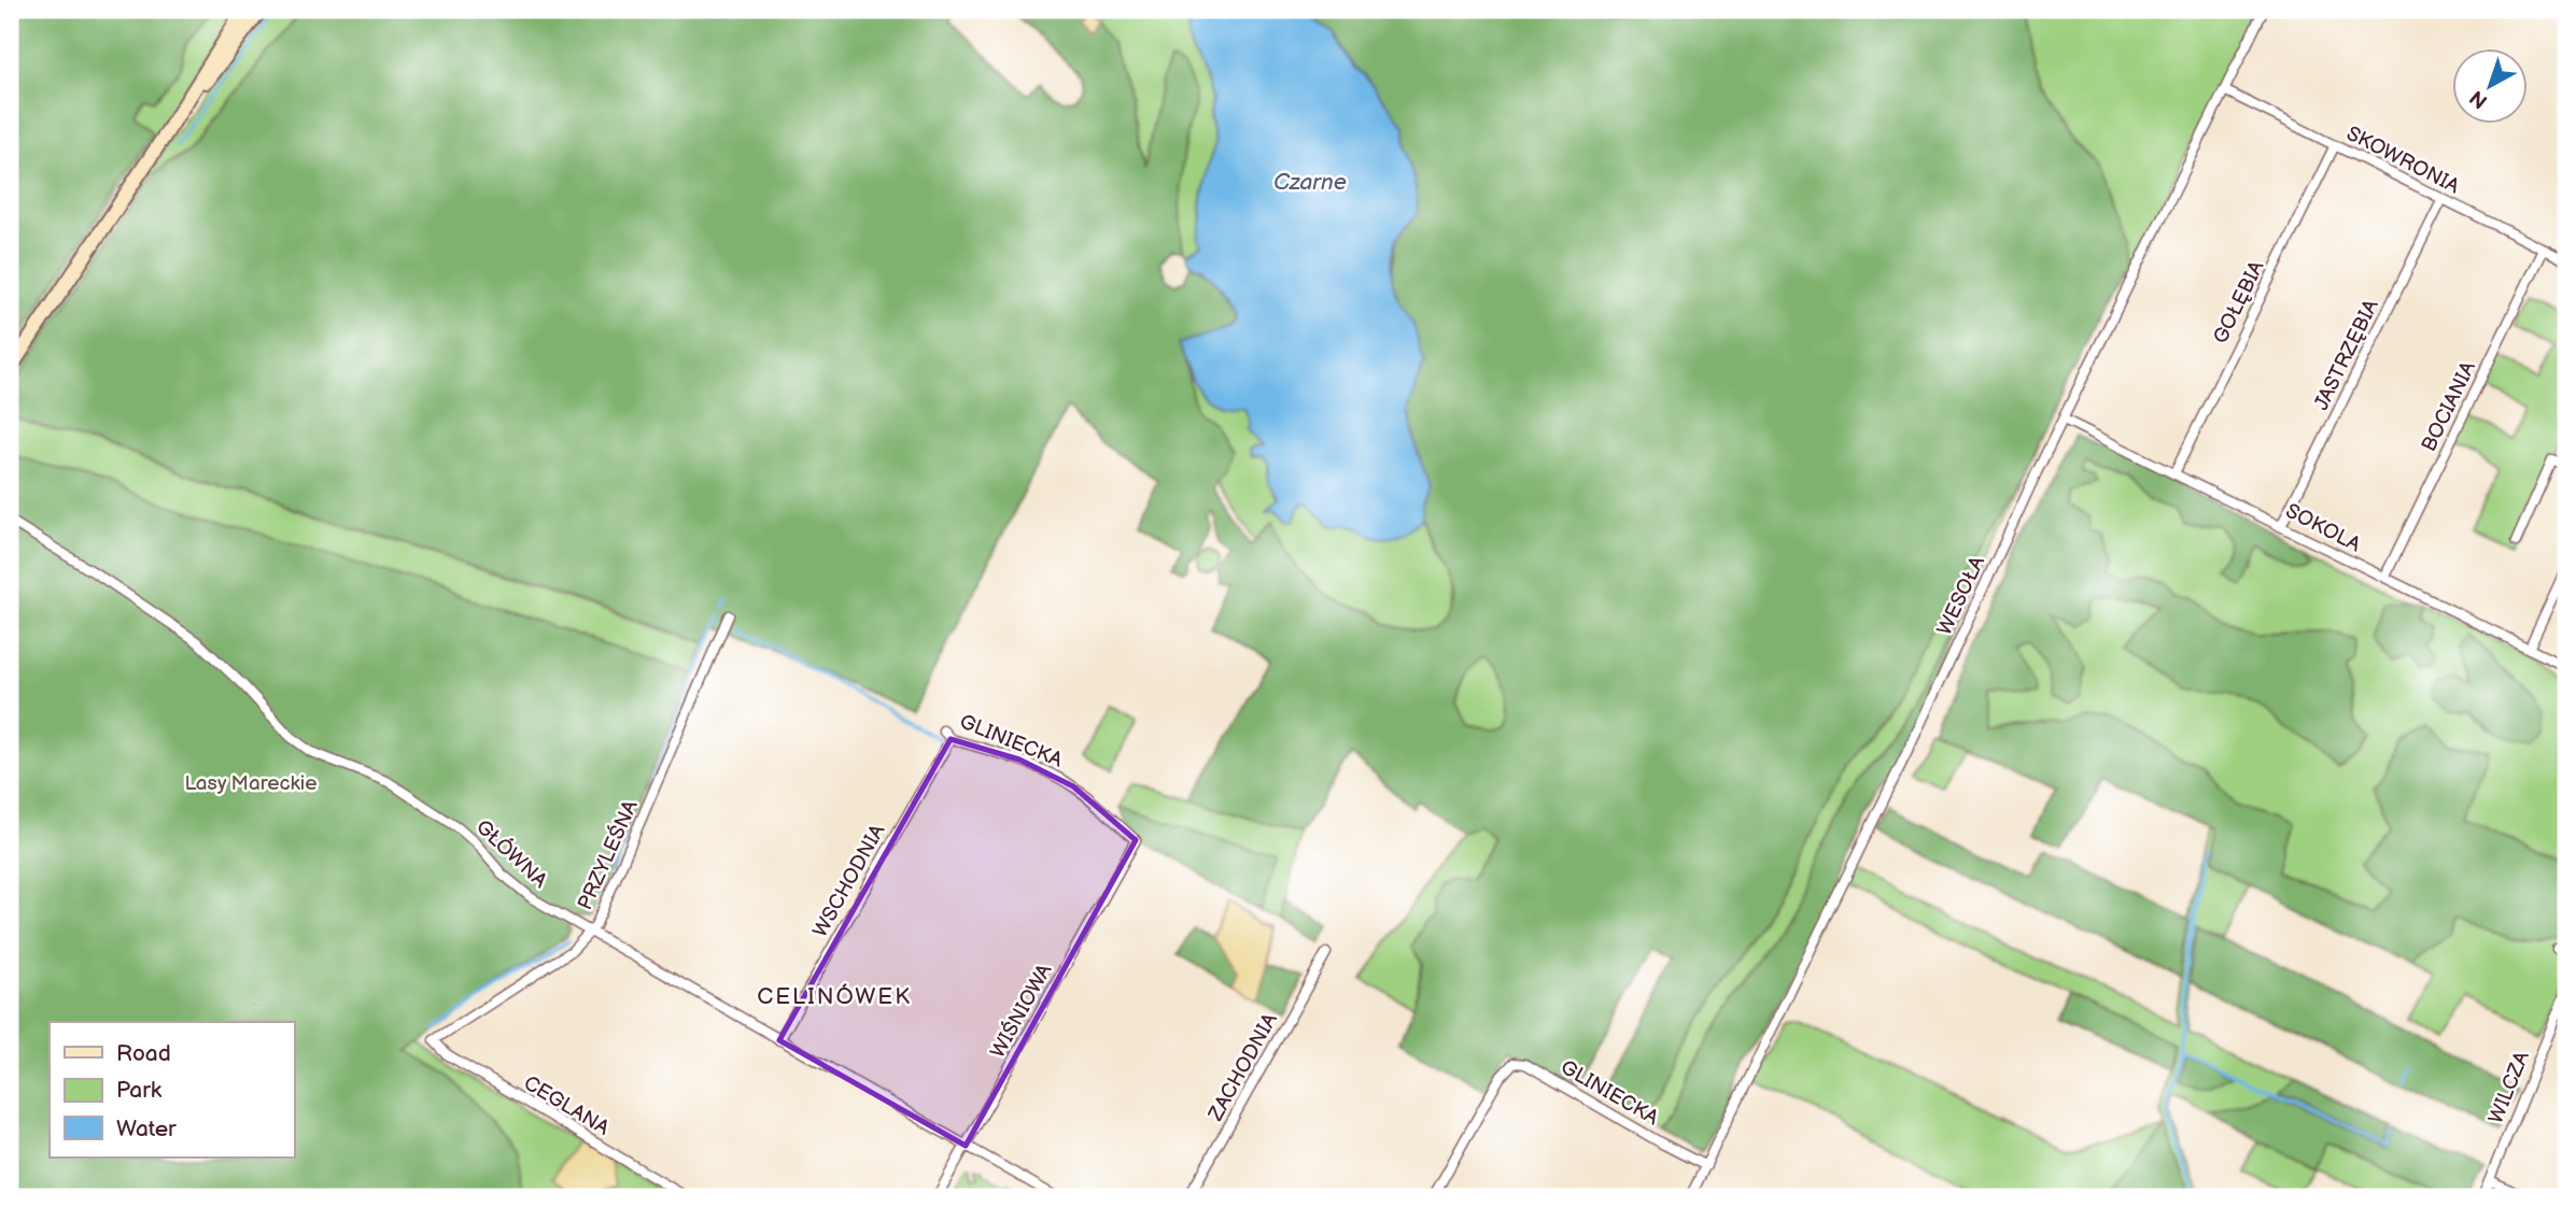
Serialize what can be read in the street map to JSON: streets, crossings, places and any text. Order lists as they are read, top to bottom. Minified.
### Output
{"streets":{"street":["SKOWRONIA","GOŁĘBIA","JASTRZĘBIA","BOCIANIA","SOKOLA","WESOŁA","GLINIECKA","GŁÓWNA","PRZYLEŚNA","WSCHODNIA","WIŚNIOWA","ZACHODNIA","WILCZA","CEGLANA"]},"crossings":[["SKOWRONIA","GOŁĘBIA"],["SKOWRONIA","JASTRZĘBIA"],["SKOWRONIA","BOCIANIA"],["SKOWRONIA","WESOŁA"],["GOŁĘBIA","SOKOLA"],["JASTRZĘBIA","SOKOLA"],["BOCIANIA","SOKOLA"],["SOKOLA","WESOŁA"],["WESOŁA","GLINIECKA"],["GLINIECKA","WSCHODNIA"],["GLINIECKA","WIŚNIOWA"],["GŁÓWNA","PRZYLEŚNA"],["GŁÓWNA","WSCHODNIA"],["GŁÓWNA","WIŚNIOWA"],["PRZYLEŚNA","CEGLANA"]],"districts":["CELINÓWEK"],"water":["Czarne"],"parks":["Lasy Mareckie"],"legend":["Road","Park","Water"],"north":"bottom left"}
